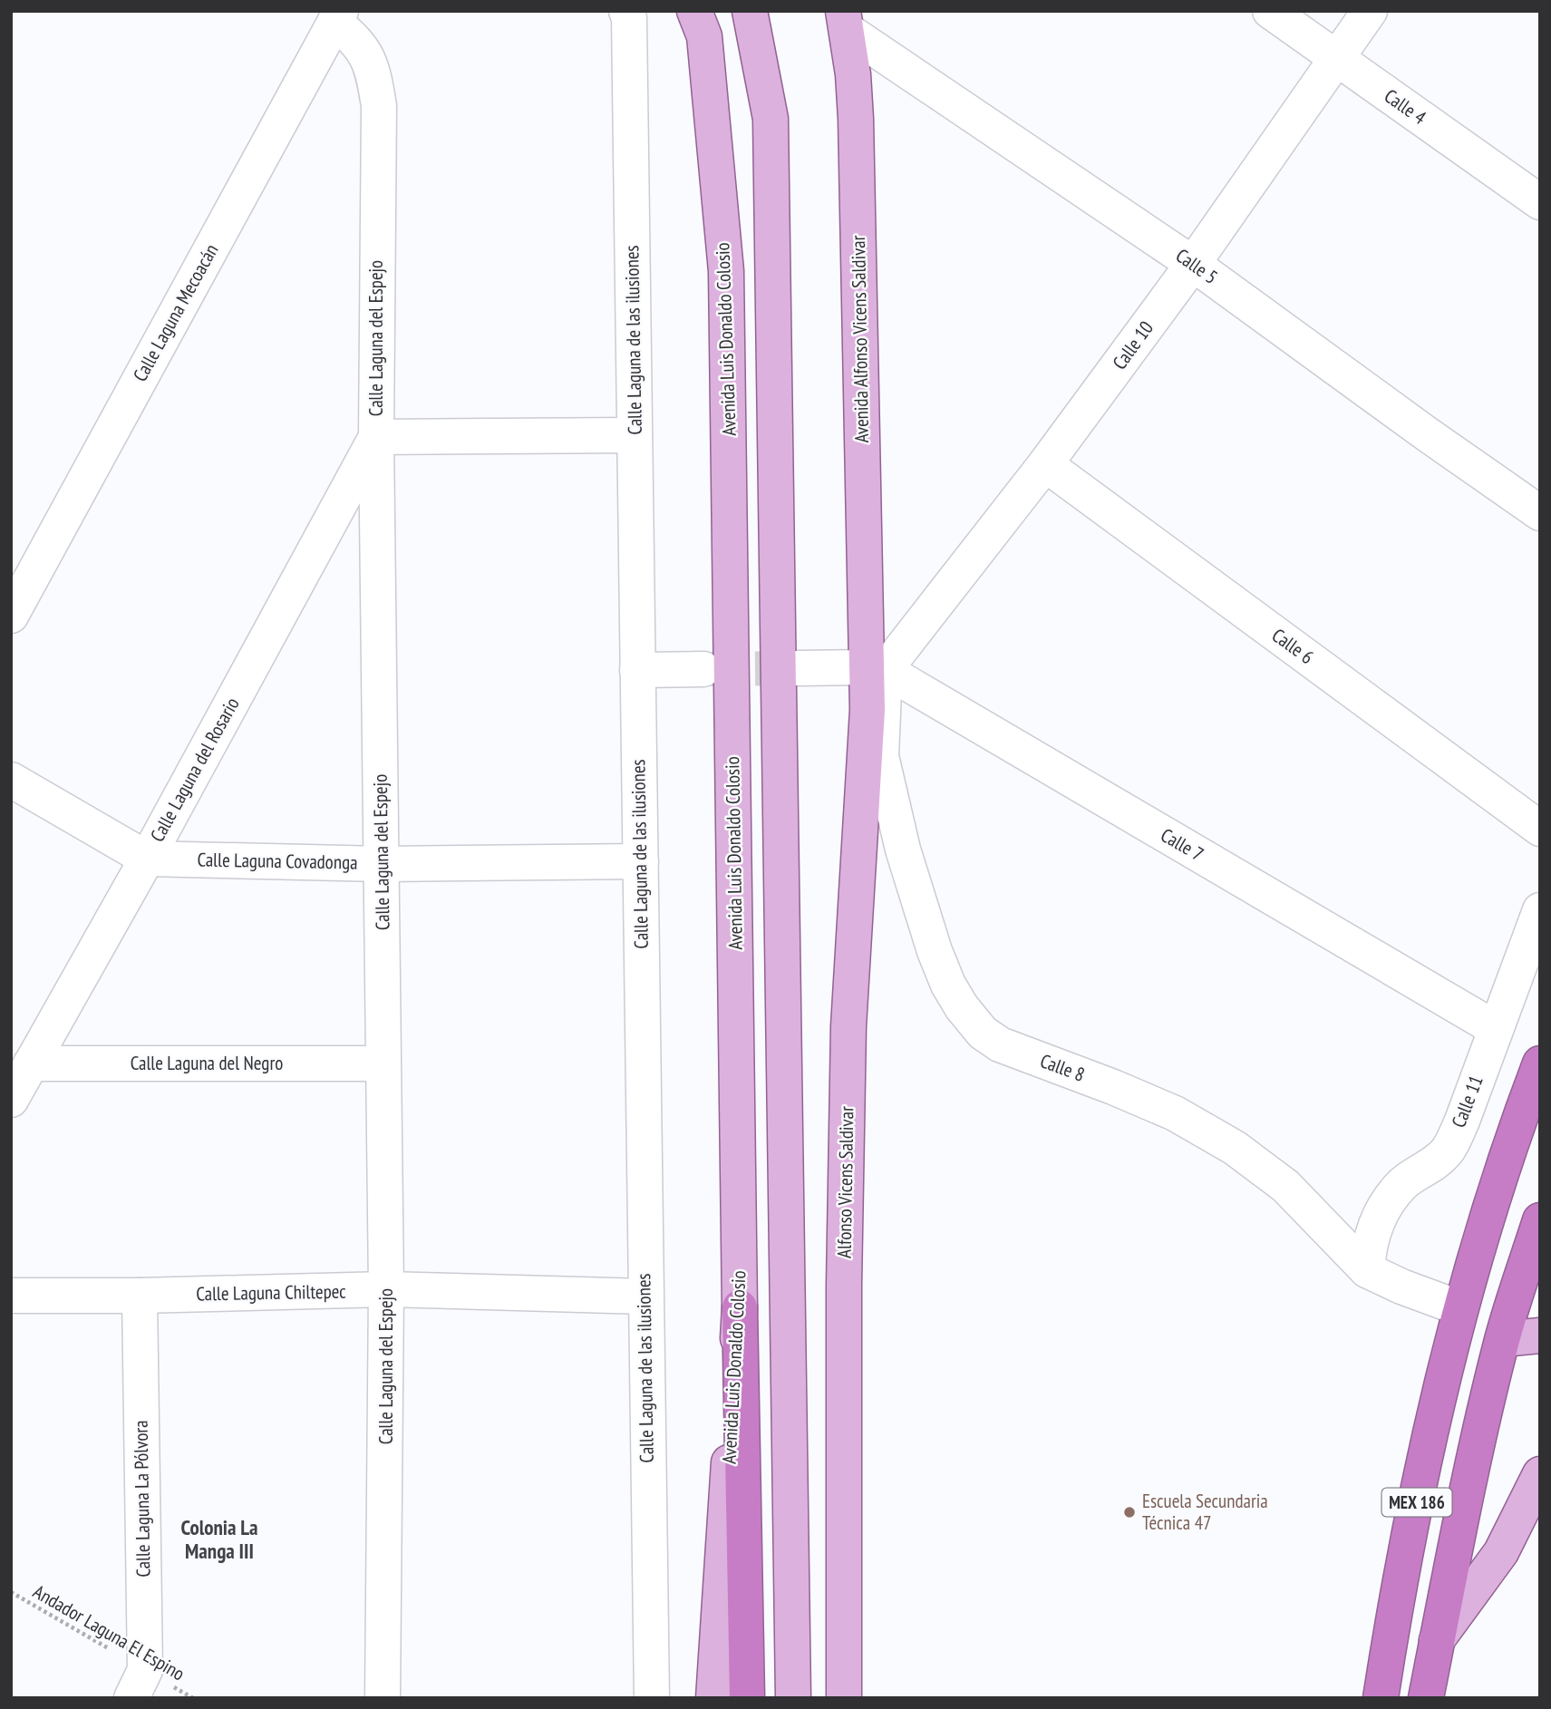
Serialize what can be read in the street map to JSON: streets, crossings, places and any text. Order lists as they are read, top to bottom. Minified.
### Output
{"streets":{"highway":["MEX 186"],"main road":["Avenida Luis Donaldo Colosio","Avenida Alfonso Vicens Saldivar","Alfonso Vicens Saldivar"],"street":["Calle 4","Calle 5","Calle Laguna Mecoacán","Calle Laguna del Espejo","Calle Laguna de las ilusiones","Calle 10","Calle 6","Calle Laguna del Rosario","Calle 7","Calle Laguna Covadonga","Calle Laguna del Negro","Calle 8","Calle 11","Calle Laguna Chiltepec","Calle Laguna La Pólvora"],"path":["Andador Laguna El Espino"]},"crossings":[["Calle 4","Calle 10"],["Calle 5","Avenida Alfonso Vicens Saldivar"],["Calle 5","Calle 10"],["Calle Laguna Mecoacán","Calle Laguna del Espejo"],["Calle Laguna del Espejo","Calle Laguna del Rosario"],["Calle Laguna del Espejo","Calle Laguna Covadonga"],["Calle Laguna del Espejo","Calle Laguna del Negro"],["Calle Laguna del Espejo","Calle Laguna Chiltepec"],["Avenida Alfonso Vicens Saldivar","Calle 10"],["Avenida Alfonso Vicens Saldivar","Calle 7"],["Avenida Alfonso Vicens Saldivar","Calle 8"],["Avenida Alfonso Vicens Saldivar","Alfonso Vicens Saldivar"],["Calle Laguna de las ilusiones","Calle Laguna Covadonga"],["Calle Laguna de las ilusiones","Calle Laguna Chiltepec"],["Calle 10","Calle 6"],["Calle 10","Calle 7"],["Calle 10","Calle 8"],["Calle 10","Alfonso Vicens Saldivar"],["Calle Laguna del Rosario","Calle Laguna Covadonga"],["Calle Laguna del Rosario","Calle Laguna del Negro"],["Calle 7","Calle 8"],["Calle 7","Calle 11"],["Calle 7","Alfonso Vicens Saldivar"],["Calle 8","Calle 11"],["Calle 8","Alfonso Vicens Saldivar"],["Calle 8","MEX 186"],["Calle Laguna Chiltepec","Calle Laguna La Pólvora"],["Calle Laguna La Pólvora","Andador Laguna El Espino"]],"districts":["Colonia La Manga III"],"places":["Escuela Secundaria Técnica 47"]}
